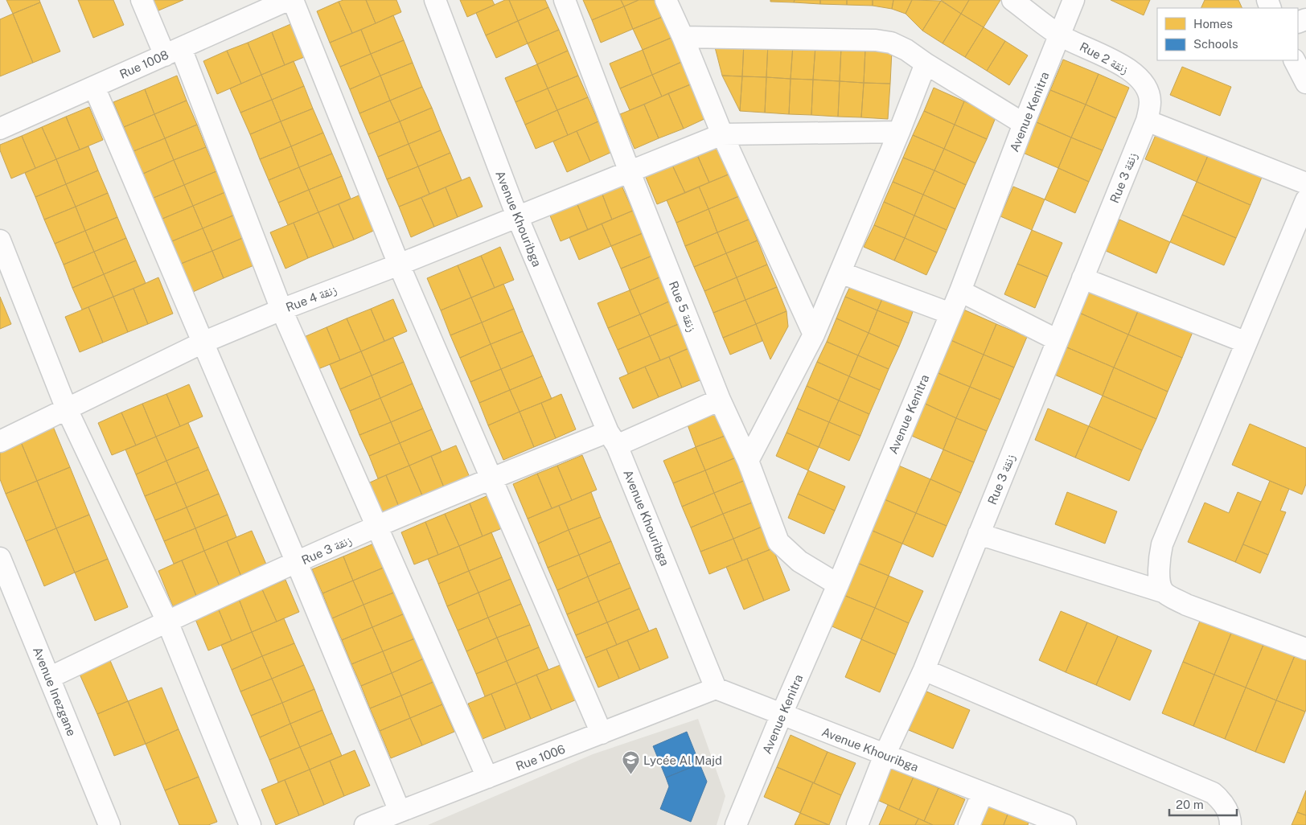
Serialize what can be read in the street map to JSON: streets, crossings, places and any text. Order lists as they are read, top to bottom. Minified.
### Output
{"streets":{"street":["Rue 2 زنقة","Rue 1008","Avenue Kenitra","Rue 3 زنقة","Avenue Khouribga","Rue 4 زنقة","Rue 5 زنقة","Avenue Inezgane","Rue 1006"]},"crossings":[["Rue 2 زنقة","Avenue Kenitra"],["Rue 2 زنقة","Rue 3 زنقة"],["Avenue Kenitra","Avenue Khouribga"],["Avenue Kenitra","Rue 5 زنقة"],["Rue 3 زنقة","Avenue Khouribga"],["Rue 3 زنقة","Rue 5 زنقة"],["Rue 3 زنقة","Avenue Inezgane"],["Avenue Khouribga","Rue 4 زنقة"],["Avenue Khouribga","Rue 1006"],["Rue 4 زنقة","Rue 5 زنقة"]],"places":{"school or university":["Lycée Al Majd"]},"legend":["Homes","Schools"],"scale_bar":"20 m"}
